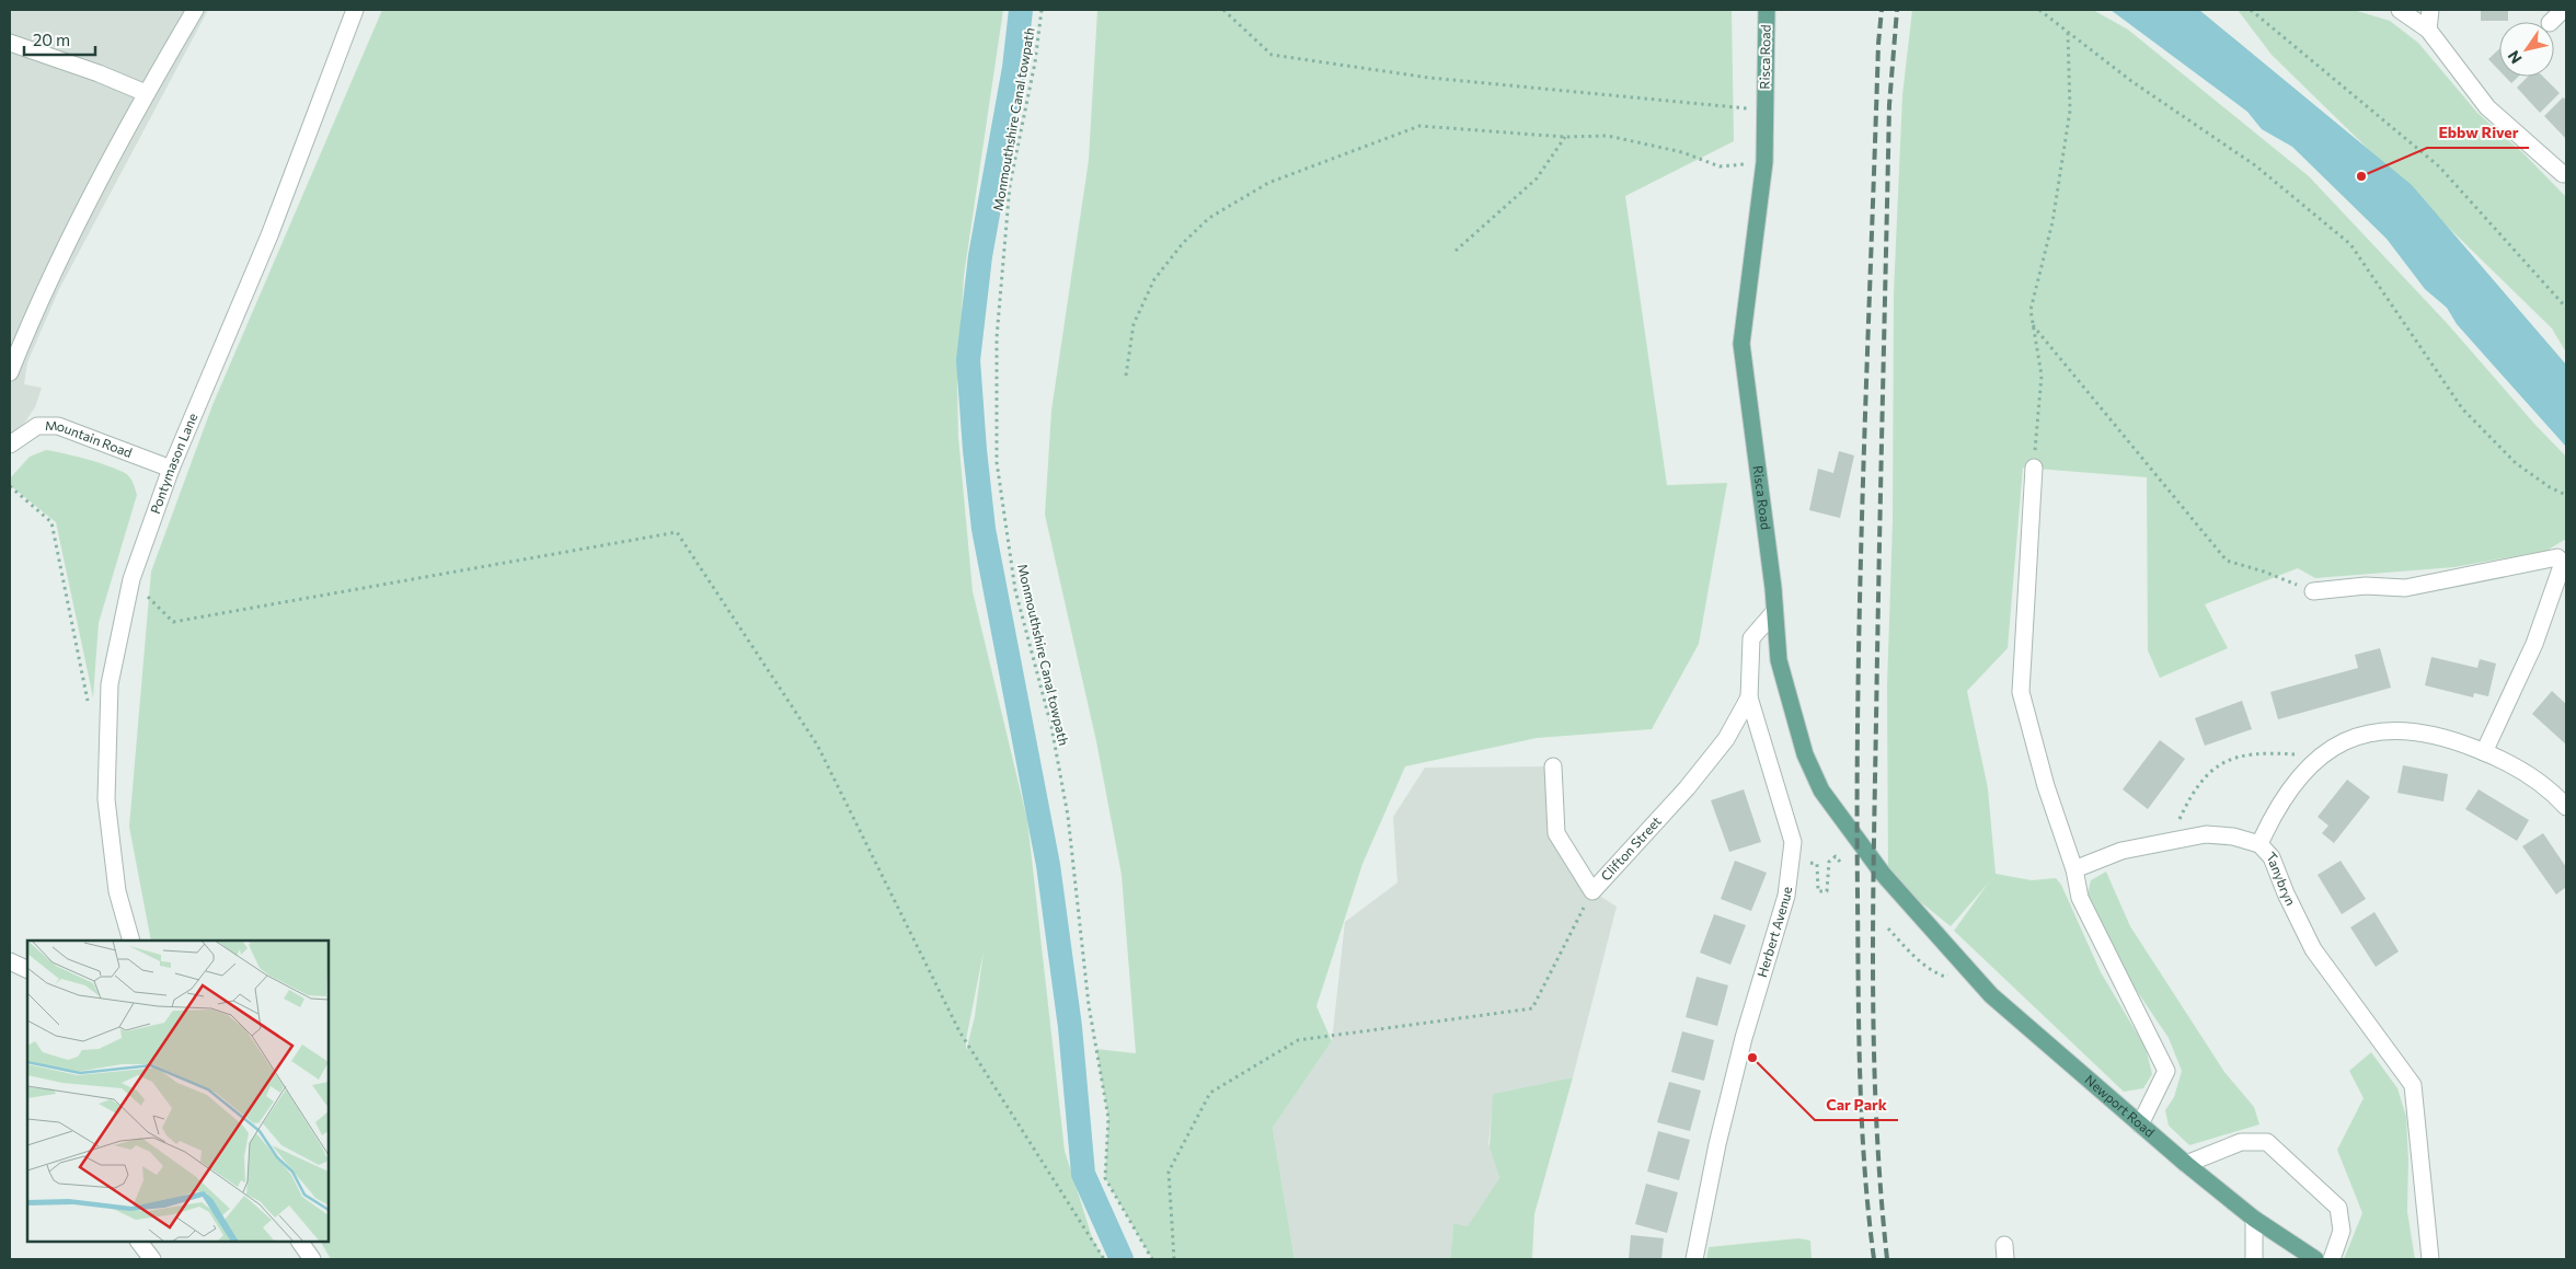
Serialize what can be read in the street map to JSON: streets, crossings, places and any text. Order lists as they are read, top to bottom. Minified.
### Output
{"streets":{"main road":["Risca Road","Newport Road"],"street":["Mountain Road","Pontymason Lane","Clifton Street","Tanybryn","Herbert Avenue"],"path":["Monmouthshire Canal towpath"]},"crossings":[["Risca Road","Herbert Avenue"],["Risca Road","Newport Road"],["Mountain Road","Pontymason Lane"],["Clifton Street","Herbert Avenue"]],"places":["Ebbw River","Car Park"],"scale_bar":"20 m","north":"bottom left"}
